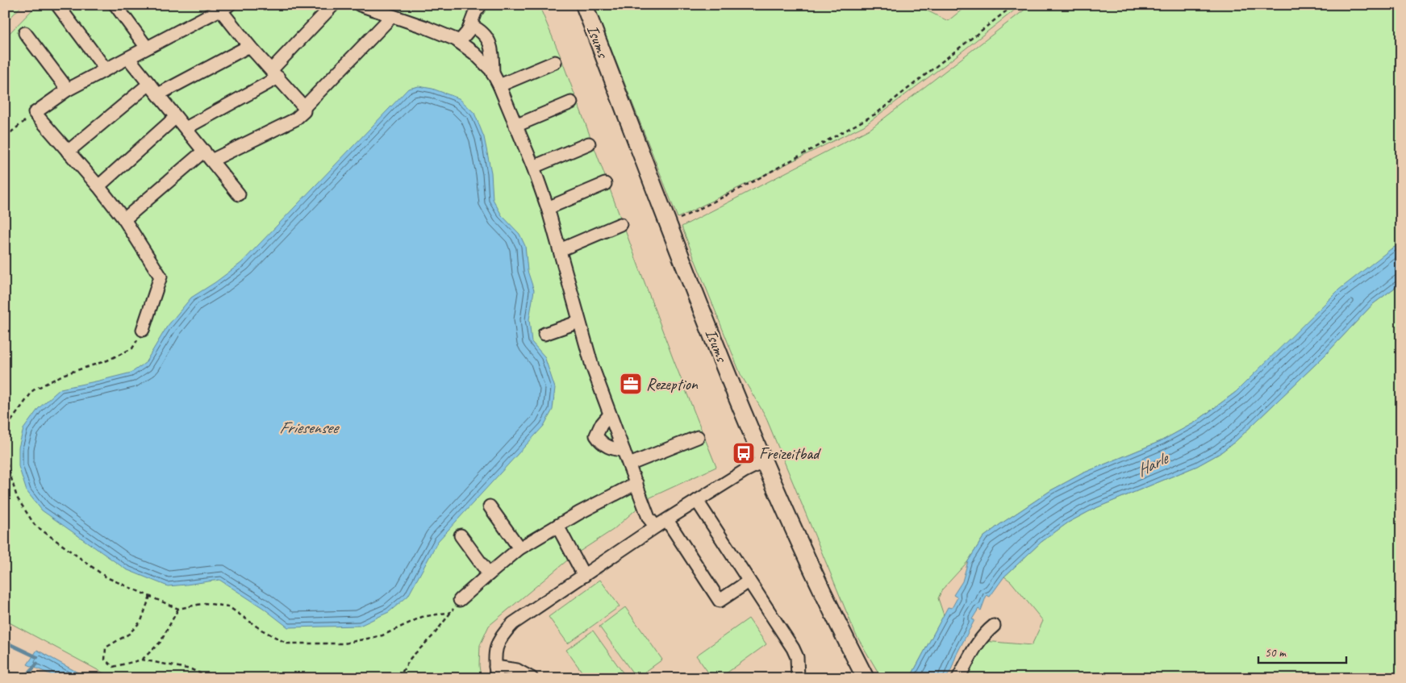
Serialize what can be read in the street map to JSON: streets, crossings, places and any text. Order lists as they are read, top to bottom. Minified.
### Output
{"streets":{"main road":["Isums"]},"water":["Friesensee","Harle"],"places":{"office":["Rezeption"],"bus stop":["Freizeitbad"]},"scale_bar":"50 m"}
